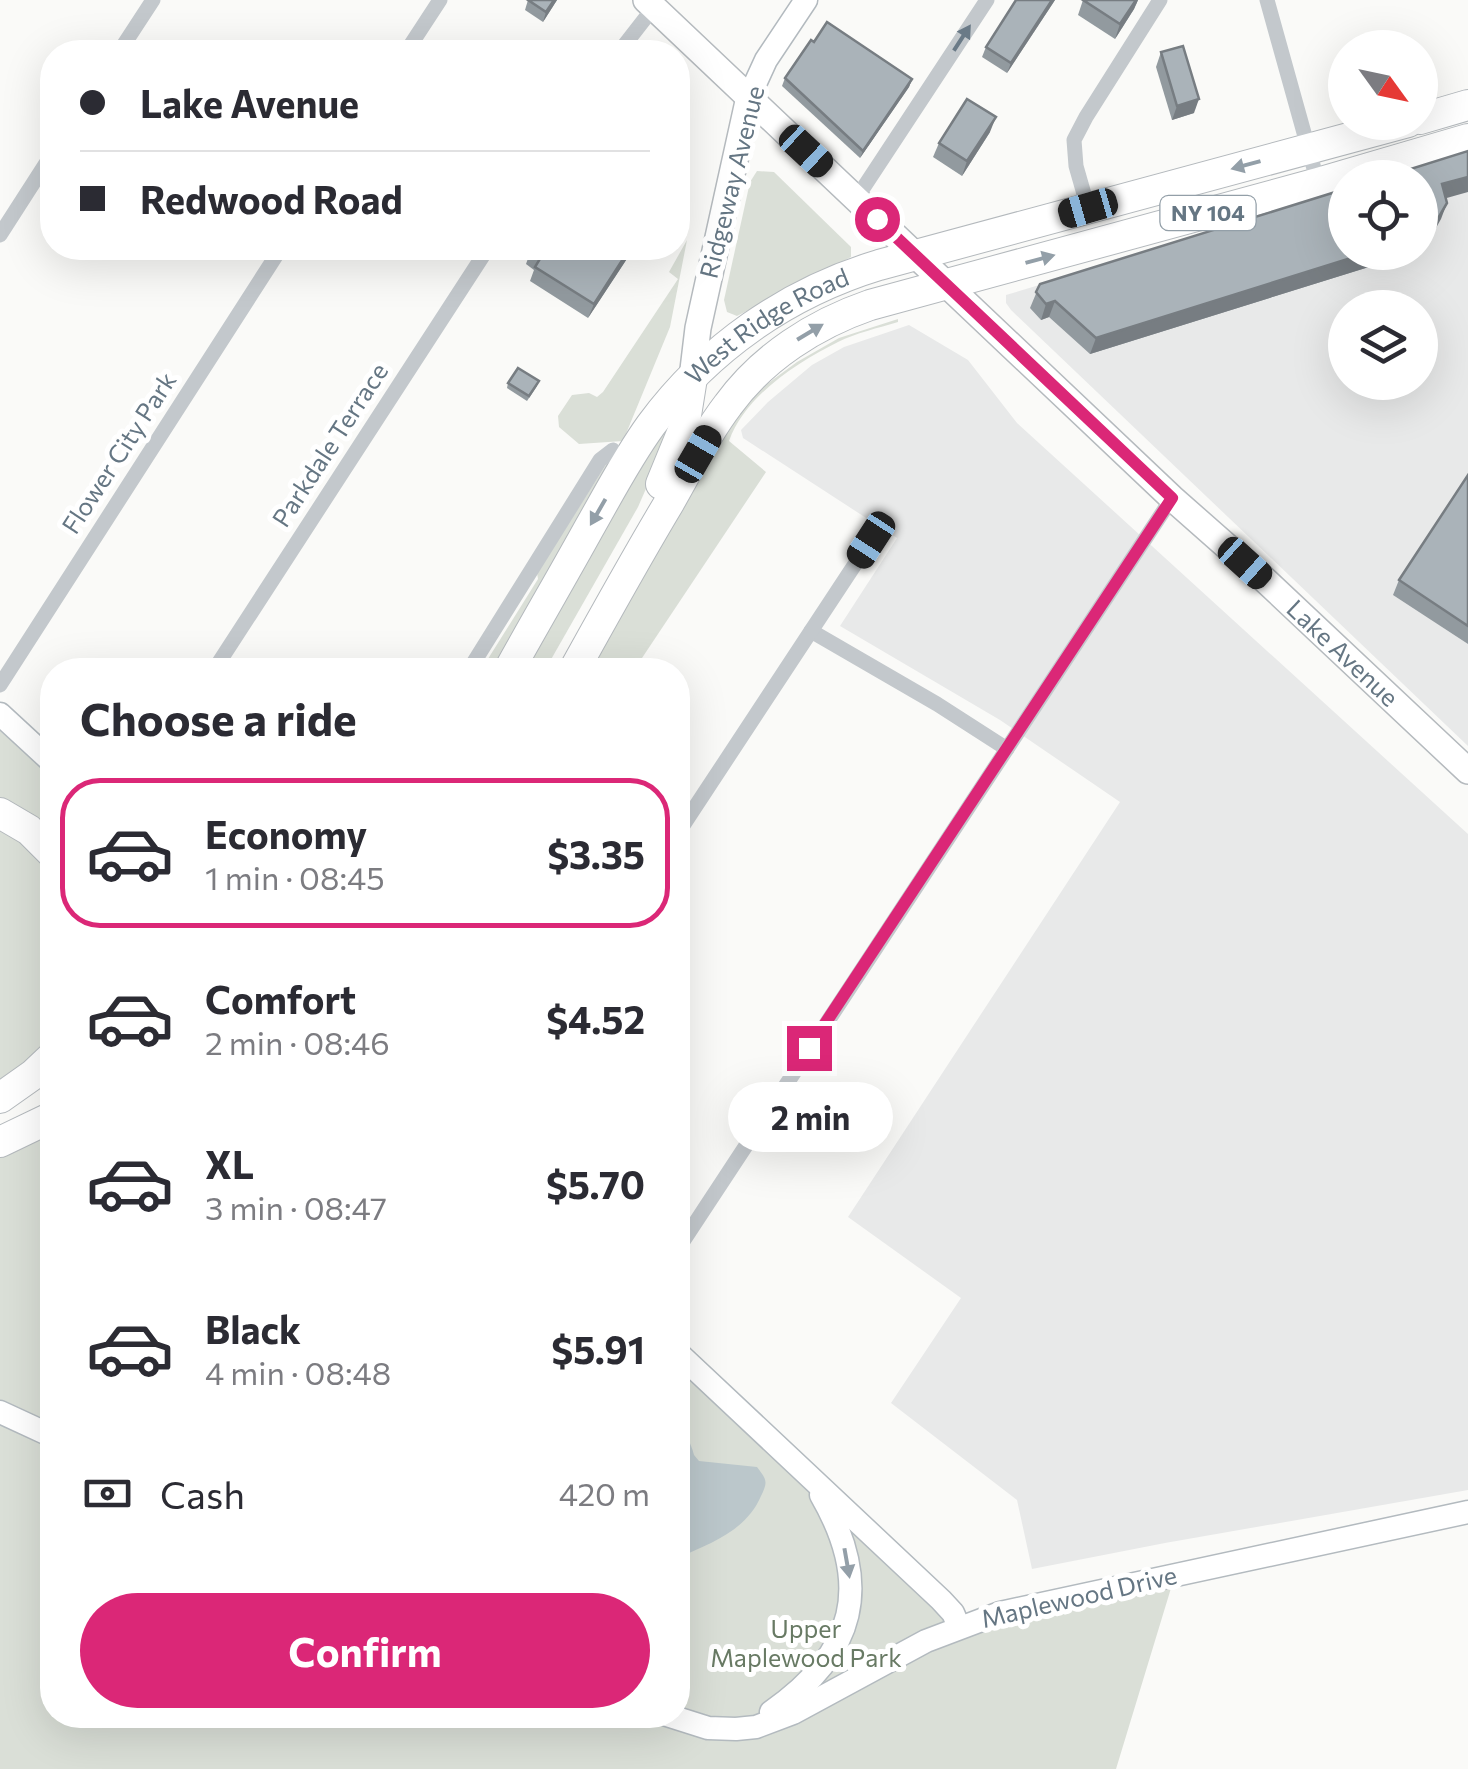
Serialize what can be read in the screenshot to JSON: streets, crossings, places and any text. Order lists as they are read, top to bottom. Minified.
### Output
{"streets":{"highway":["NY 104","West Ridge Road"],"main road":["Ridgeway Avenue","Lake Avenue"],"street":["Parkdale Terrace","Flower City Park","Maplewood Drive"]},"crossings":[["Ridgeway Avenue","West Ridge Road"],["Ridgeway Avenue","Lake Avenue"],["West Ridge Road","Lake Avenue"]],"parks":["Upper Maplewood Park"],"north":"bottom right","page":{"banner":["Lake Avenue","Redwood Road"],"heading":"Choose a ride","list":[{"name":"Economy","note":"1 min · 08:45","value":"$3.35"},{"name":"Comfort","note":"2 min · 08:46","value":"$4.52"},{"name":"XL","note":"3 min · 08:47","value":"$5.70"},{"name":"Black","note":"4 min · 08:48","value":"$5.91"}],"bubble":"2 min","pay":["Cash","420 m"],"buttons":"Confirm"}}
